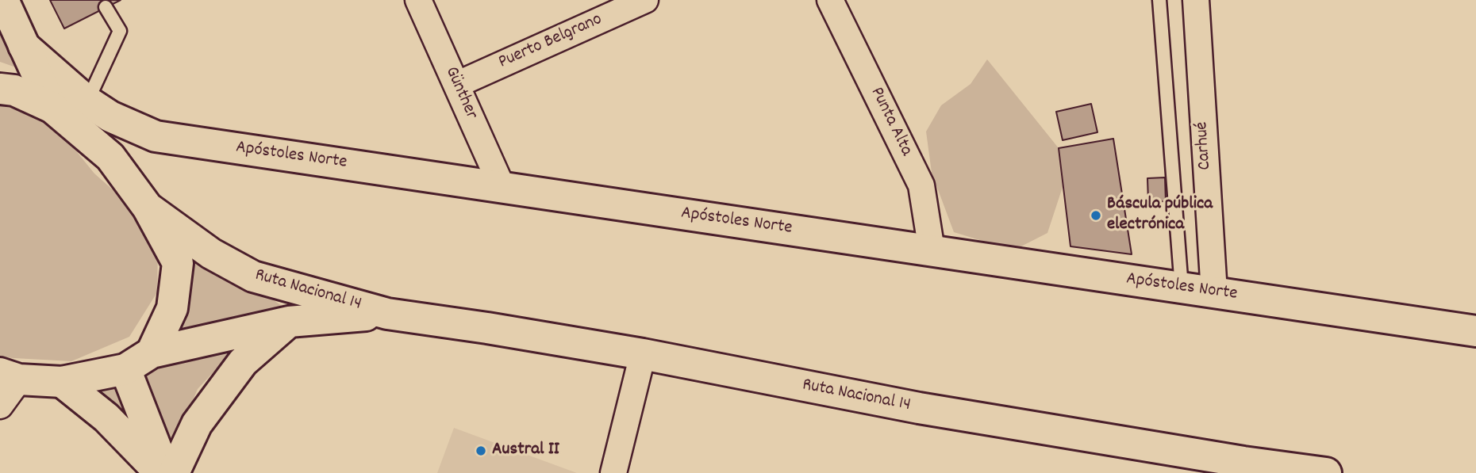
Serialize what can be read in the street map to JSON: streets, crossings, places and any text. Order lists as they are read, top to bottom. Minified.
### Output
{"streets":{"main road":["Apóstoles Norte","Ruta Nacional 14"],"street":["Puerto Belgrano","Günther","Punta Alta","Carhué"]},"crossings":[["Puerto Belgrano","Günther"],["Günther","Apóstoles Norte"],["Punta Alta","Apóstoles Norte"],["Carhué","Apóstoles Norte"]],"places":["Báscula pública electrónica","Austral II"]}
